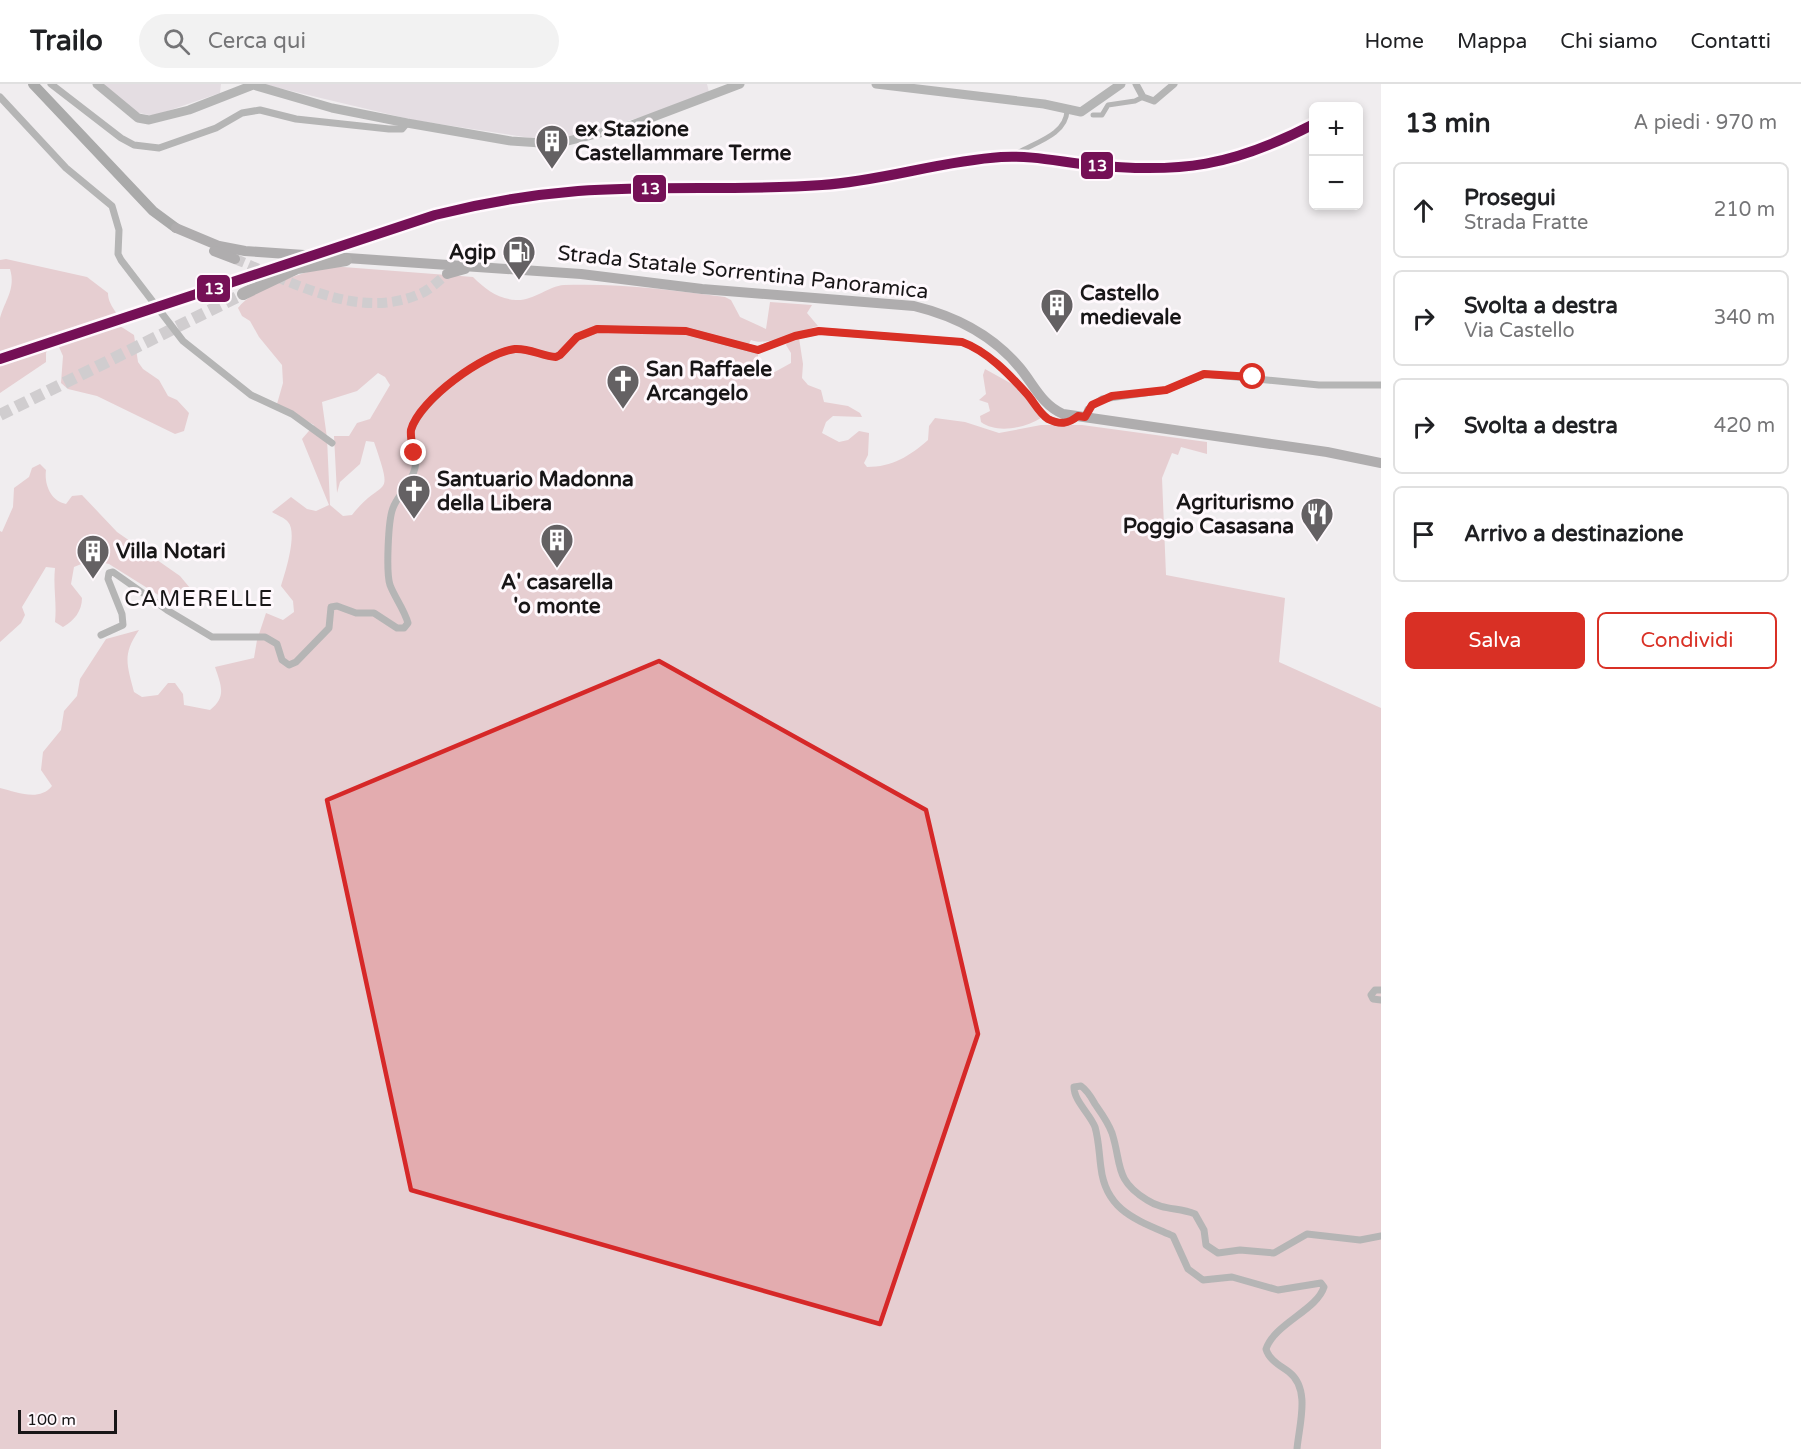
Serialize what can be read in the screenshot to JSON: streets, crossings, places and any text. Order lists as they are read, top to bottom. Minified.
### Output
{"streets":{"main road":["Strada Statale Sorrentina Panoramica"]},"districts":["CAMERELLE"],"places":{"building":["ex Stazione Castellammare Terme","Castello medievale","A' casarella 'o monte","Villa Notari"],"fuel station":["Agip"],"church":["San Raffaele Arcangelo","Santuario Madonna della Libera"],"restaurant":["Agriturismo Poggio Casasana"]},"lines":["rail line 13"],"scale_bar":"100 m","page":{"header":"Trailo","search":"Cerca qui","nav":["Home","Mappa","Chi siamo","Contatti"],"heading":["13 min","A piedi · 970 m"],"map_buttons":["+","−"],"list":[["Prosegui","Strada Fratte","210 m"],["Svolta a destra","Via Castello","340 m"],["Svolta a destra","420 m"],"Arrivo a destinazione"],"buttons":["Salva","Condividi"],"scale":"100 m"}}
